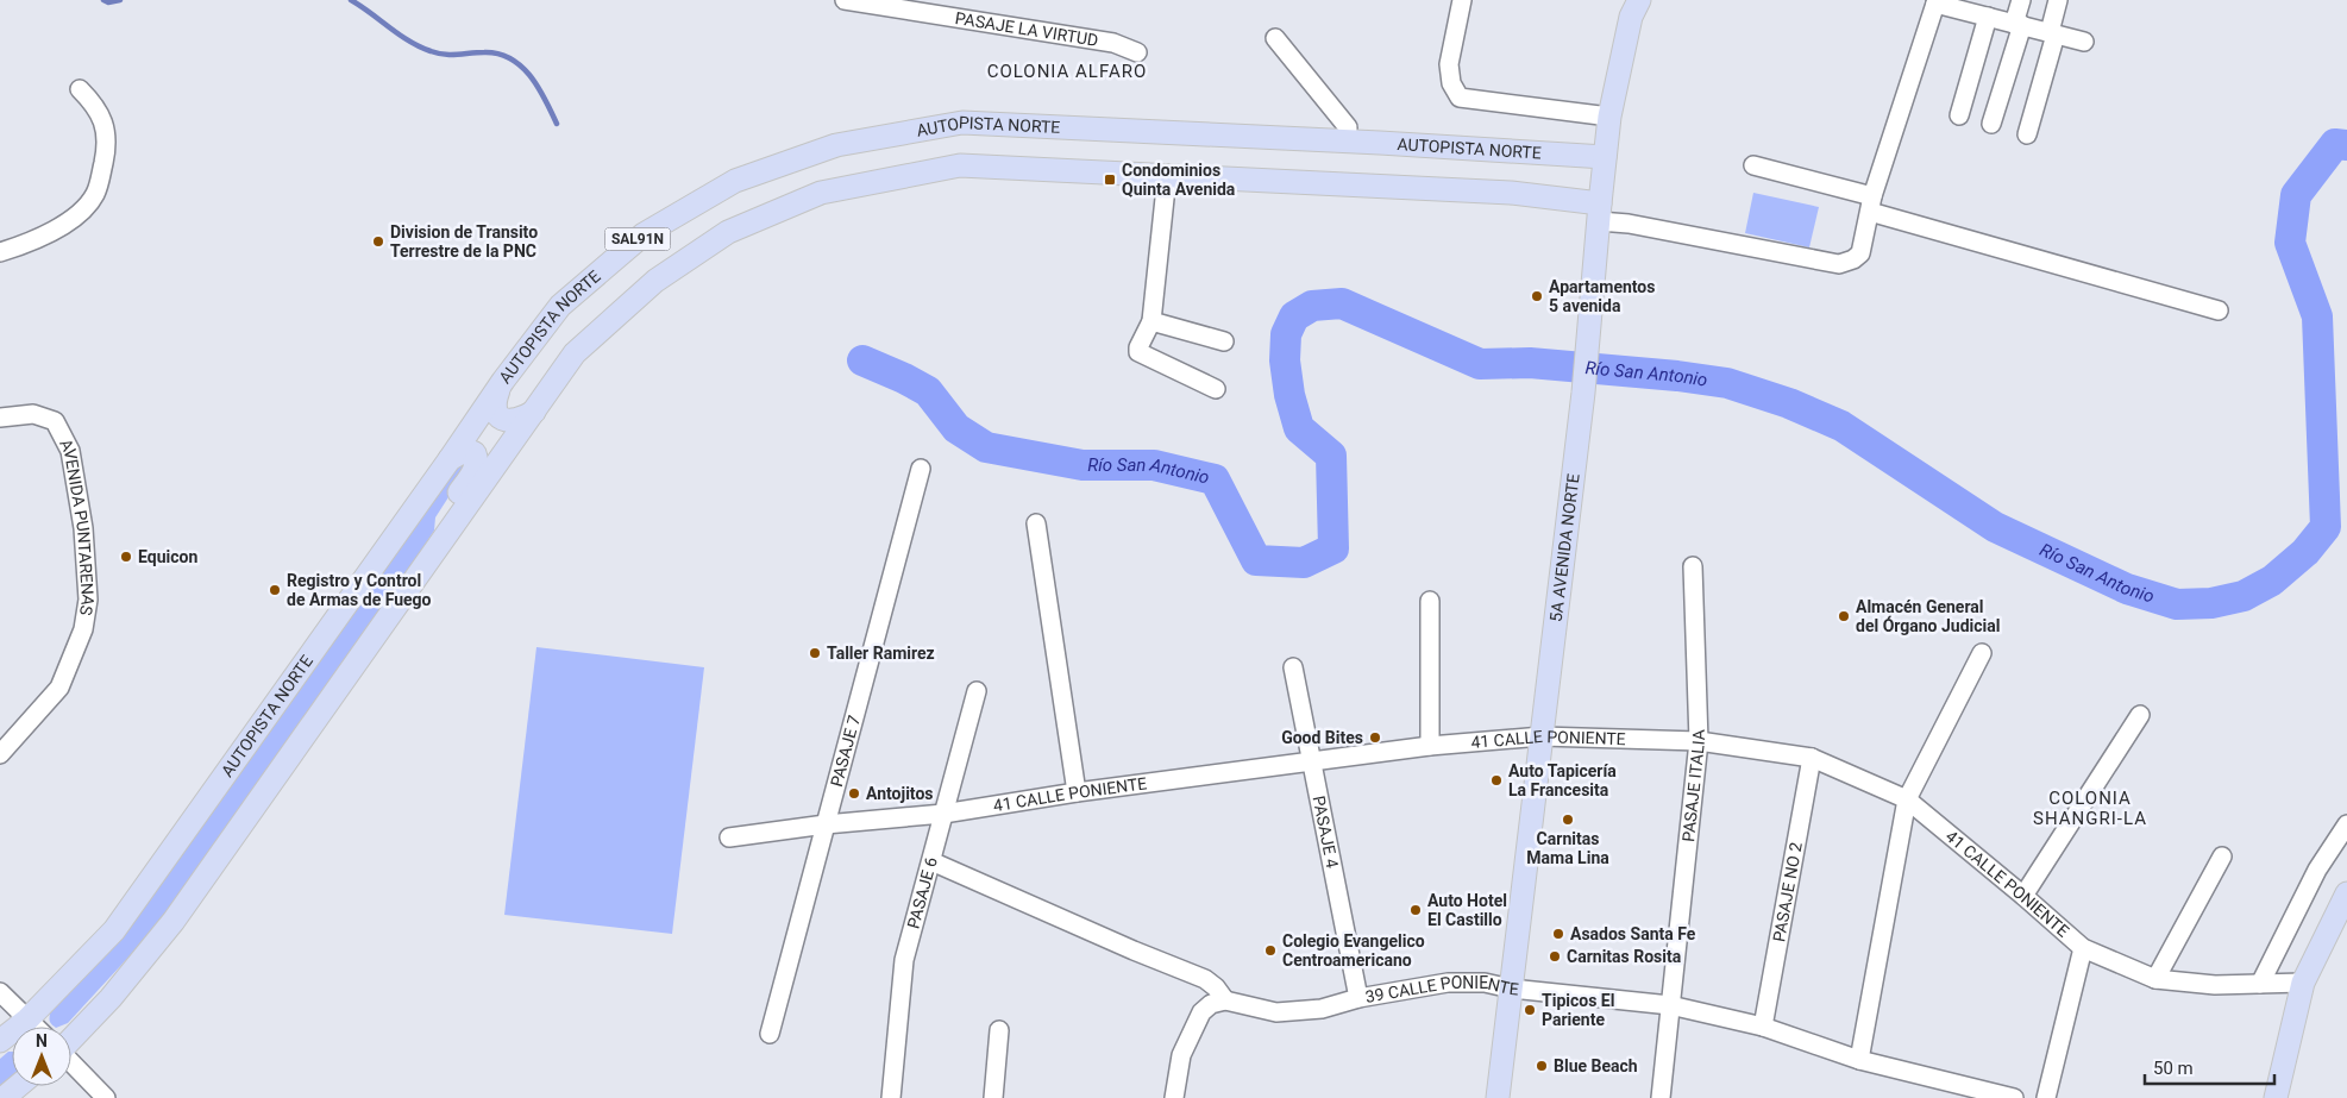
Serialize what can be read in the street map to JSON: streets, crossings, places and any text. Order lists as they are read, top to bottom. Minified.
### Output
{"streets":{"main road":["AUTOPISTA NORTE","SAL91N","5A AVENIDA NORTE"],"street":["PASAJE LA VIRTUD","AVENIDA PUNTARENAS","41 CALLE PONIENTE","PASAJE 7","PASAJE ITALIA","PASAJE 4","PASAJE 6","PASAJE NO 2","39 CALLE PONIENTE"]},"crossings":[["AUTOPISTA NORTE","5A AVENIDA NORTE"],["5A AVENIDA NORTE","41 CALLE PONIENTE"],["5A AVENIDA NORTE","39 CALLE PONIENTE"],["41 CALLE PONIENTE","PASAJE 7"],["41 CALLE PONIENTE","PASAJE ITALIA"],["41 CALLE PONIENTE","PASAJE 4"],["41 CALLE PONIENTE","PASAJE 6"],["41 CALLE PONIENTE","PASAJE NO 2"],["PASAJE ITALIA","39 CALLE PONIENTE"],["PASAJE 4","39 CALLE PONIENTE"],["PASAJE NO 2","39 CALLE PONIENTE"]],"districts":["COLONIA ALFARO","COLONIA SHANGRI-LA"],"water":["Río San Antonio"],"places":{"transit":["Condominios Quinta Avenida"],"other":["Division de Transito Terrestre de la PNC","Apartamentos 5 avenida","Equicon","Registro y Control de Armas de Fuego","Almacén General del Órgano Judicial","Taller Ramirez","Good Bites","Auto Tapicería La Francesita","Antojitos","Carnitas Mama Lina","Auto Hotel El Castillo","Asados Santa Fe","Colegio Evangelico Centroamericano","Carnitas Rosita","Tipicos El Pariente","Blue Beach"]},"scale_bar":"50 m","north":"top"}
